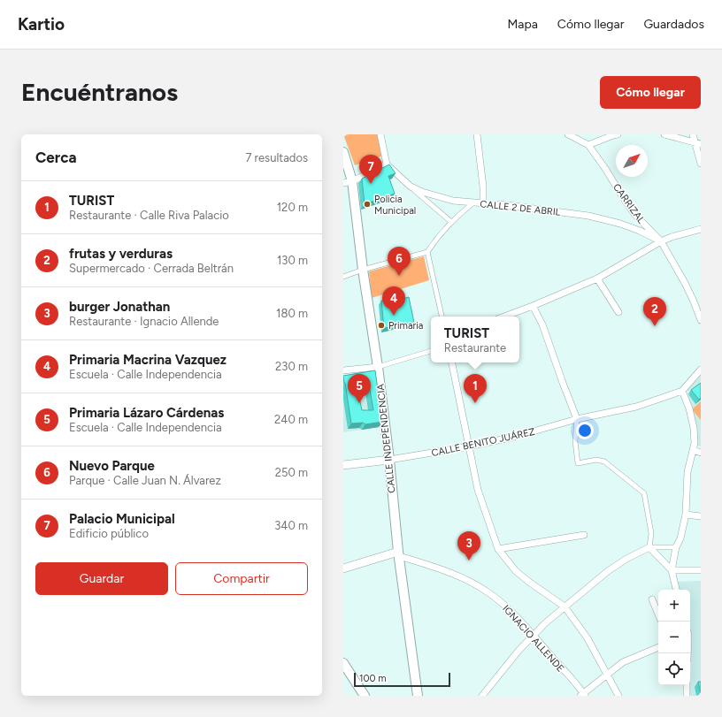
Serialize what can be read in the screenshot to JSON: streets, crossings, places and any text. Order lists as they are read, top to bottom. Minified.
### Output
{"streets":{"main road":["CALLE INDEPENDENCIA"],"street":["CARRIZAL","CALLE 2 DE ABRIL","CALLE BENITO JUÁREZ","IGNACIO ALLENDE"]},"crossings":[["CARRIZAL","CALLE 2 DE ABRIL"],["CALLE INDEPENDENCIA","CALLE BENITO JUÁREZ"],["CALLE INDEPENDENCIA","IGNACIO ALLENDE"]],"places":["Policia Municipal","Primaria"],"scale_bar":"100 m","north":"top right","page":{"header":"Kartio","nav":["Mapa","Cómo llegar","Guardados"],"buttons":["Cómo llegar",["Guardar","Compartir"]],"title":"Encuéntranos","heading":["Cerca","7 resultados"],"pins":["7","6","4","2","1","5","3"],"list":[{"mark":"1","name":"TURIST","note":"Restaurante · Calle Riva Palacio","value":"120 m"},{"mark":"2","name":"frutas y verduras","note":"Supermercado · Cerrada Beltrán","value":"130 m"},{"mark":"3","name":"burger Jonathan","note":"Restaurante · Ignacio Allende","value":"180 m"},{"mark":"4","name":"Primaria Macrina Vazquez","note":"Escuela · Calle Independencia","value":"230 m"},{"mark":"5","name":"Primaria Lázaro Cárdenas","note":"Escuela · Calle Independencia","value":"240 m"},{"mark":"6","name":"Nuevo Parque","note":"Parque · Calle Juan N. Álvarez","value":"250 m"},{"mark":"7","name":"Palacio Municipal","note":"Edificio público","value":"340 m"}],"popup":["TURIST","Restaurante"],"map_buttons":["+","−"],"scale":"100 m"}}
